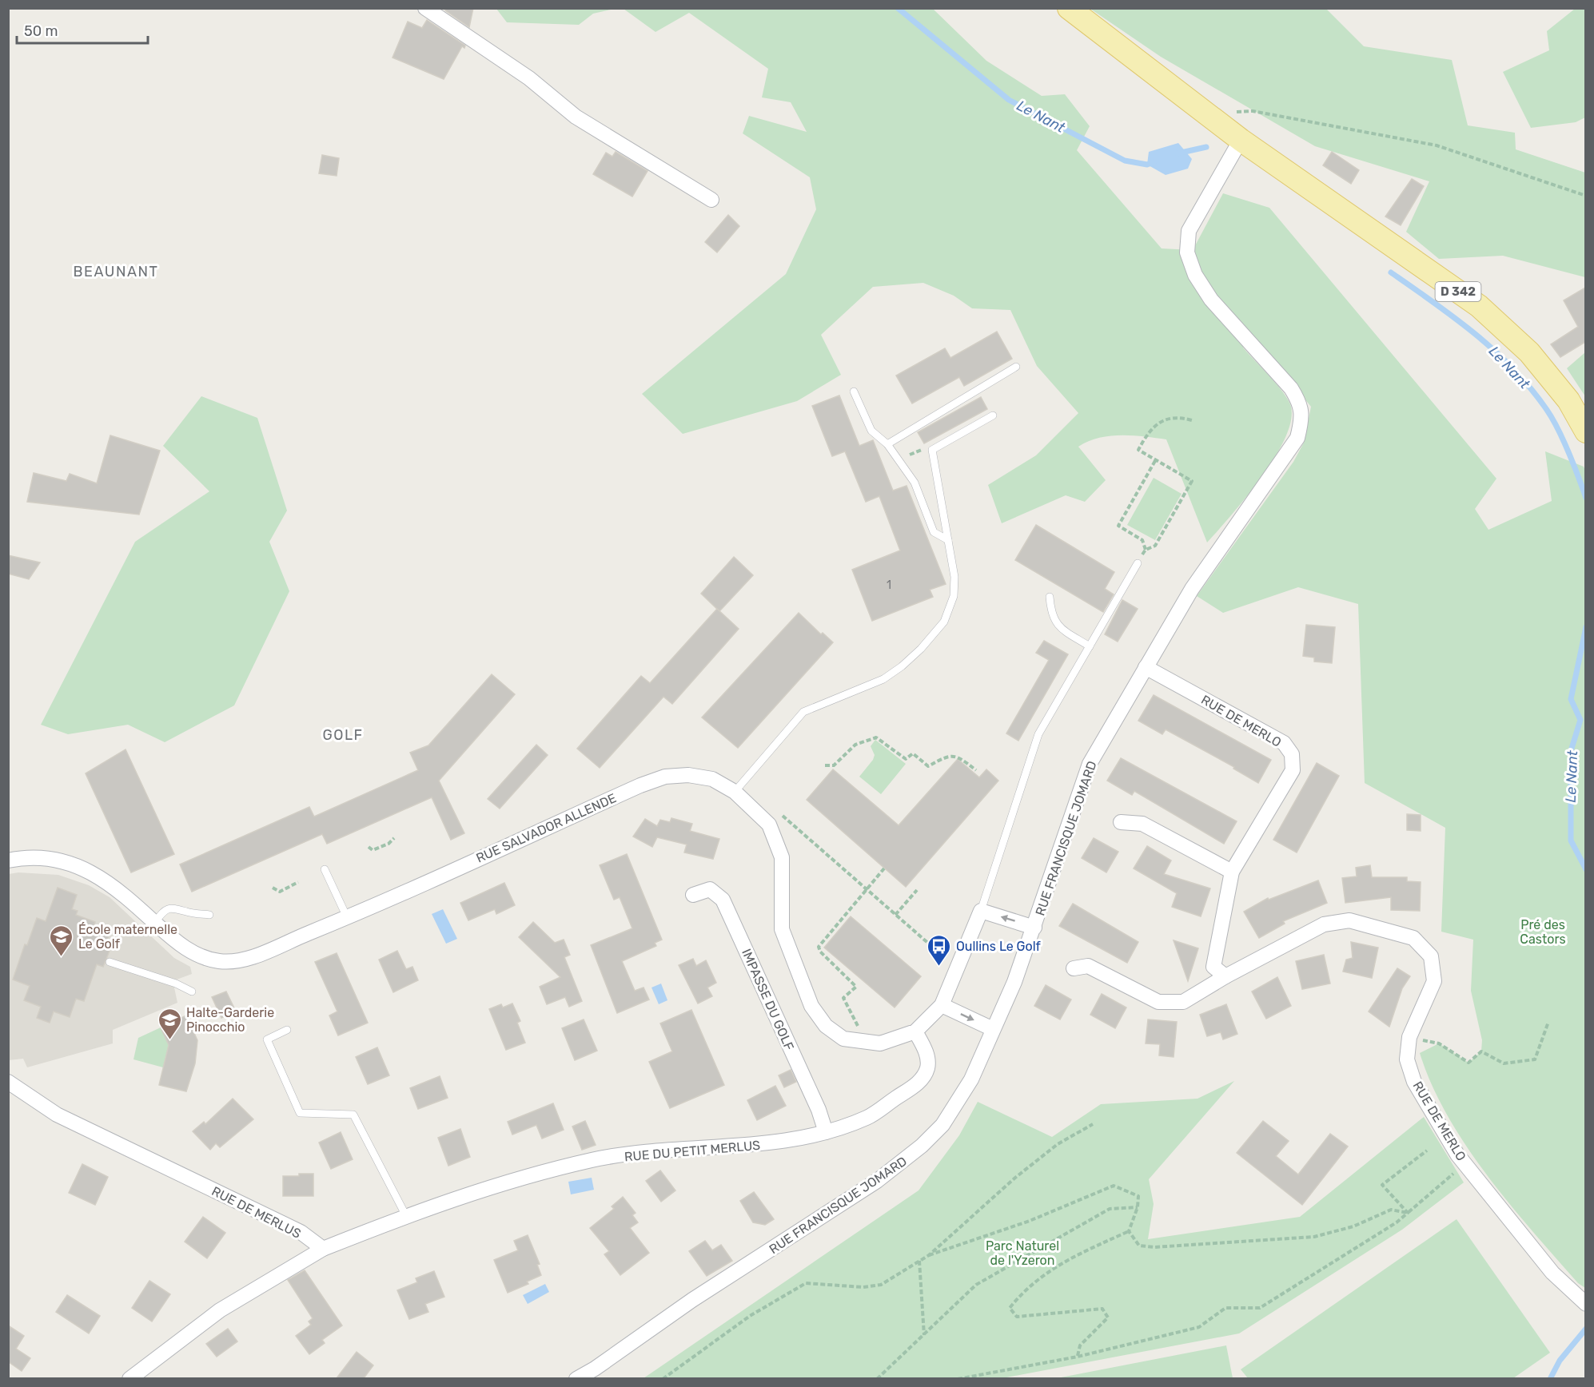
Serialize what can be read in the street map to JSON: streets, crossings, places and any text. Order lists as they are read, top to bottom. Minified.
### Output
{"streets":{"main road":["D 342"],"street":["RUE DE MERLO","RUE SALVADOR ALLENDE","RUE FRANCISQUE JOMARD","IMPASSE DU GOLF","RUE DU PETIT MERLUS","RUE DE MERLUS"]},"crossings":[["D 342","RUE FRANCISQUE JOMARD"],["RUE DE MERLO","RUE FRANCISQUE JOMARD"],["RUE SALVADOR ALLENDE","RUE DU PETIT MERLUS"],["IMPASSE DU GOLF","RUE DU PETIT MERLUS"],["RUE DU PETIT MERLUS","RUE DE MERLUS"]],"districts":["BEAUNANT","GOLF"],"water":["Le Nant"],"parks":["Pré des Castors","Parc Naturel de l'Yzeron"],"places":{"school or university":["École maternelle Le Golf","Halte-Garderie Pinocchio"],"bus stop":["Oullins Le Golf"]},"house_numbers":["1"],"scale_bar":"50 m"}
